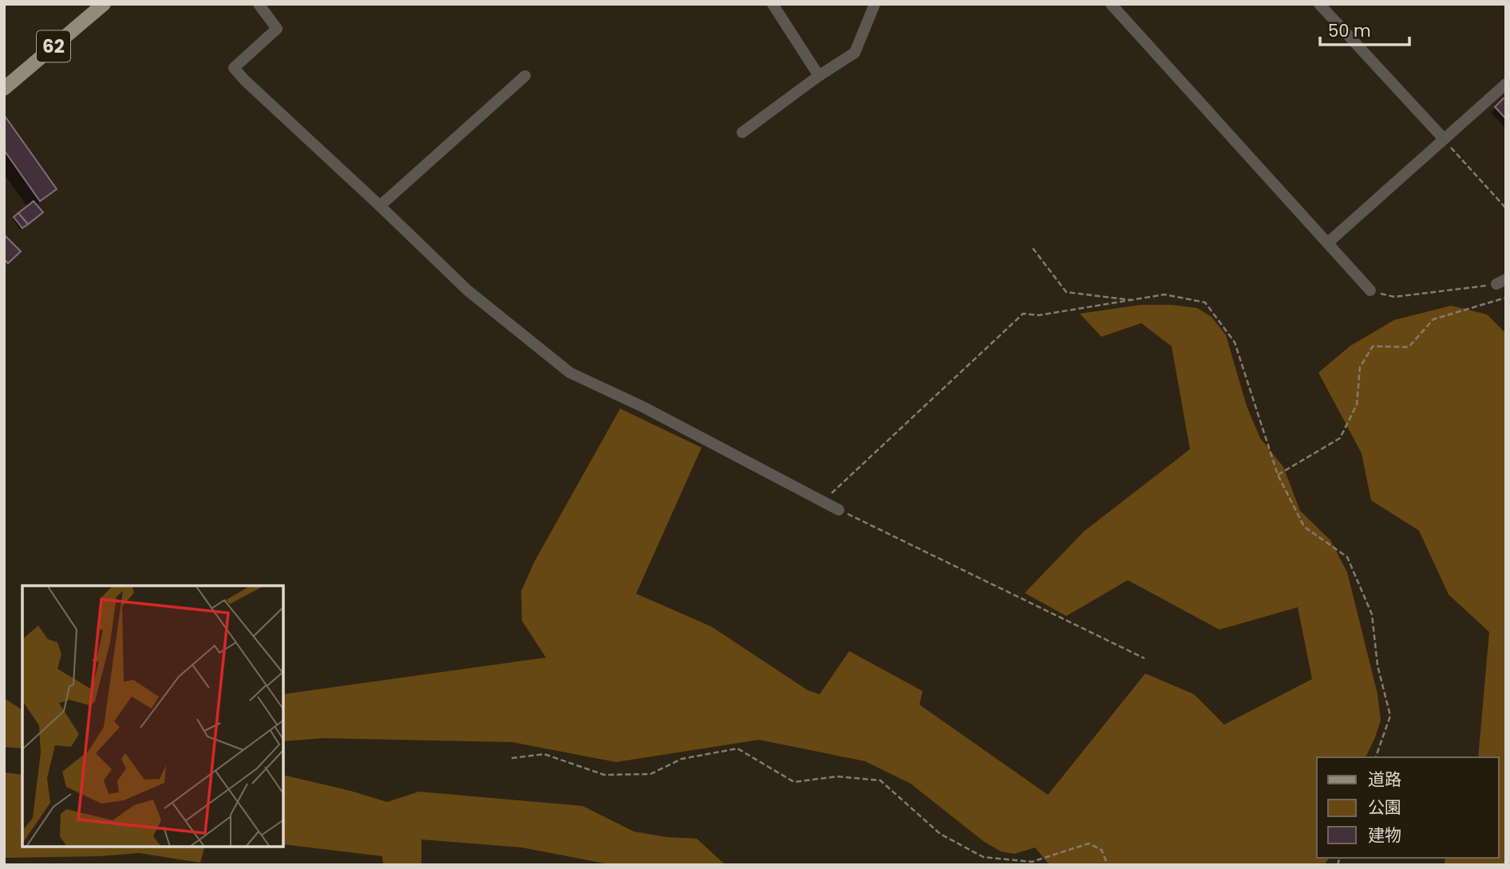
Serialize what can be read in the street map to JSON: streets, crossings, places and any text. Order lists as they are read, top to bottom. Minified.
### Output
{"streets":{"main road":["62"]},"legend":["道路","公園","建物"],"scale_bar":"50 m"}
